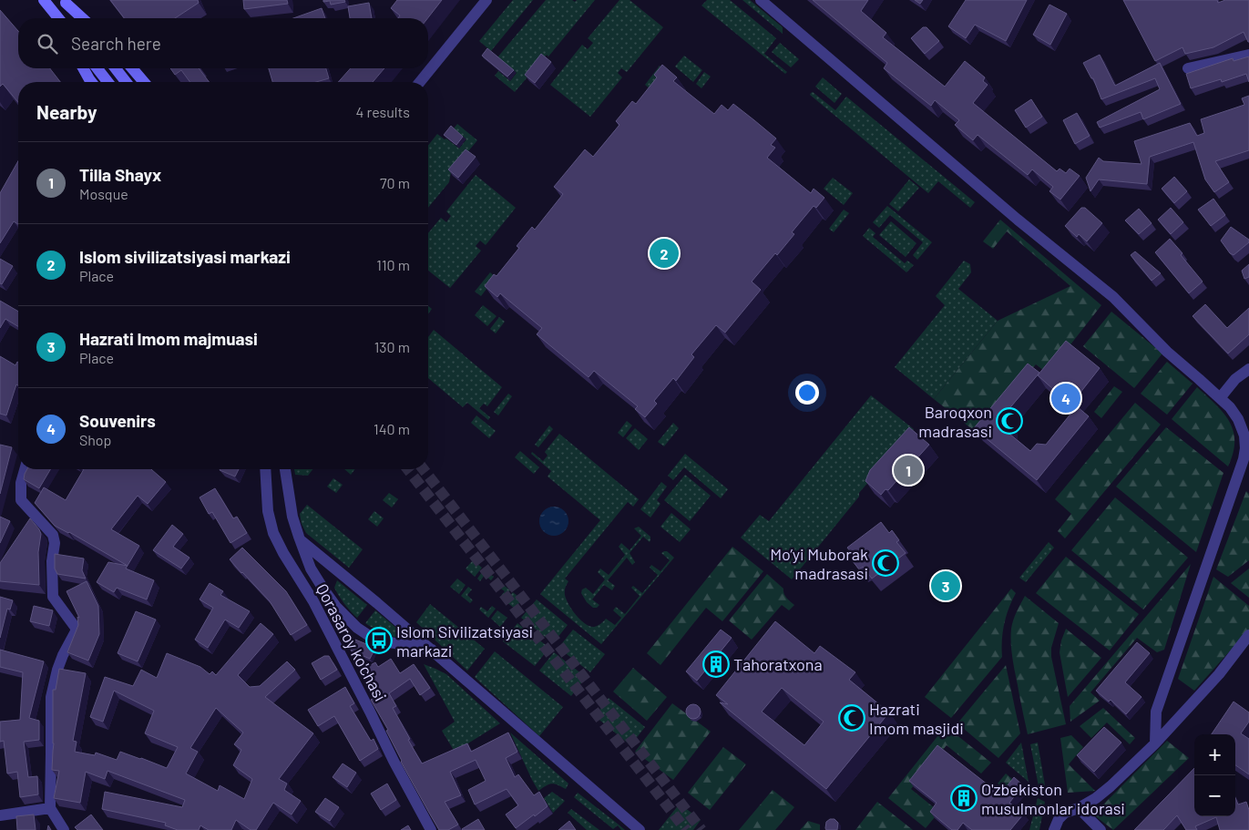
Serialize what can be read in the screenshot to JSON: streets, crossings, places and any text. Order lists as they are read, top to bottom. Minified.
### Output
{"streets":{"street":["Qorasaroy ko'chasi"]},"places":{"mosque":["Baroqxon madrasasi","Mo’yi Muborak madrasasi","Hazrati Imom masjidi"],"bus stop":["Islom Sivilizatsiyasi markazi"],"building":["Tahoratxona","O'zbekiston musulmonlar idorasi"]},"page":{"search":"Search here","heading":["Nearby","4 results"],"list":[{"mark":"1","name":"Tilla Shayx","note":"Mosque","value":"70 m"},{"mark":"2","name":"Islom sivilizatsiyasi markazi","note":"Place","value":"110 m"},{"mark":"3","name":"Hazrati Imom majmuasi","note":"Place","value":"130 m"},{"mark":"4","name":"Souvenirs","note":"Shop","value":"140 m"}],"pins":["2","4","1","3"],"map_buttons":["+","−"]}}
